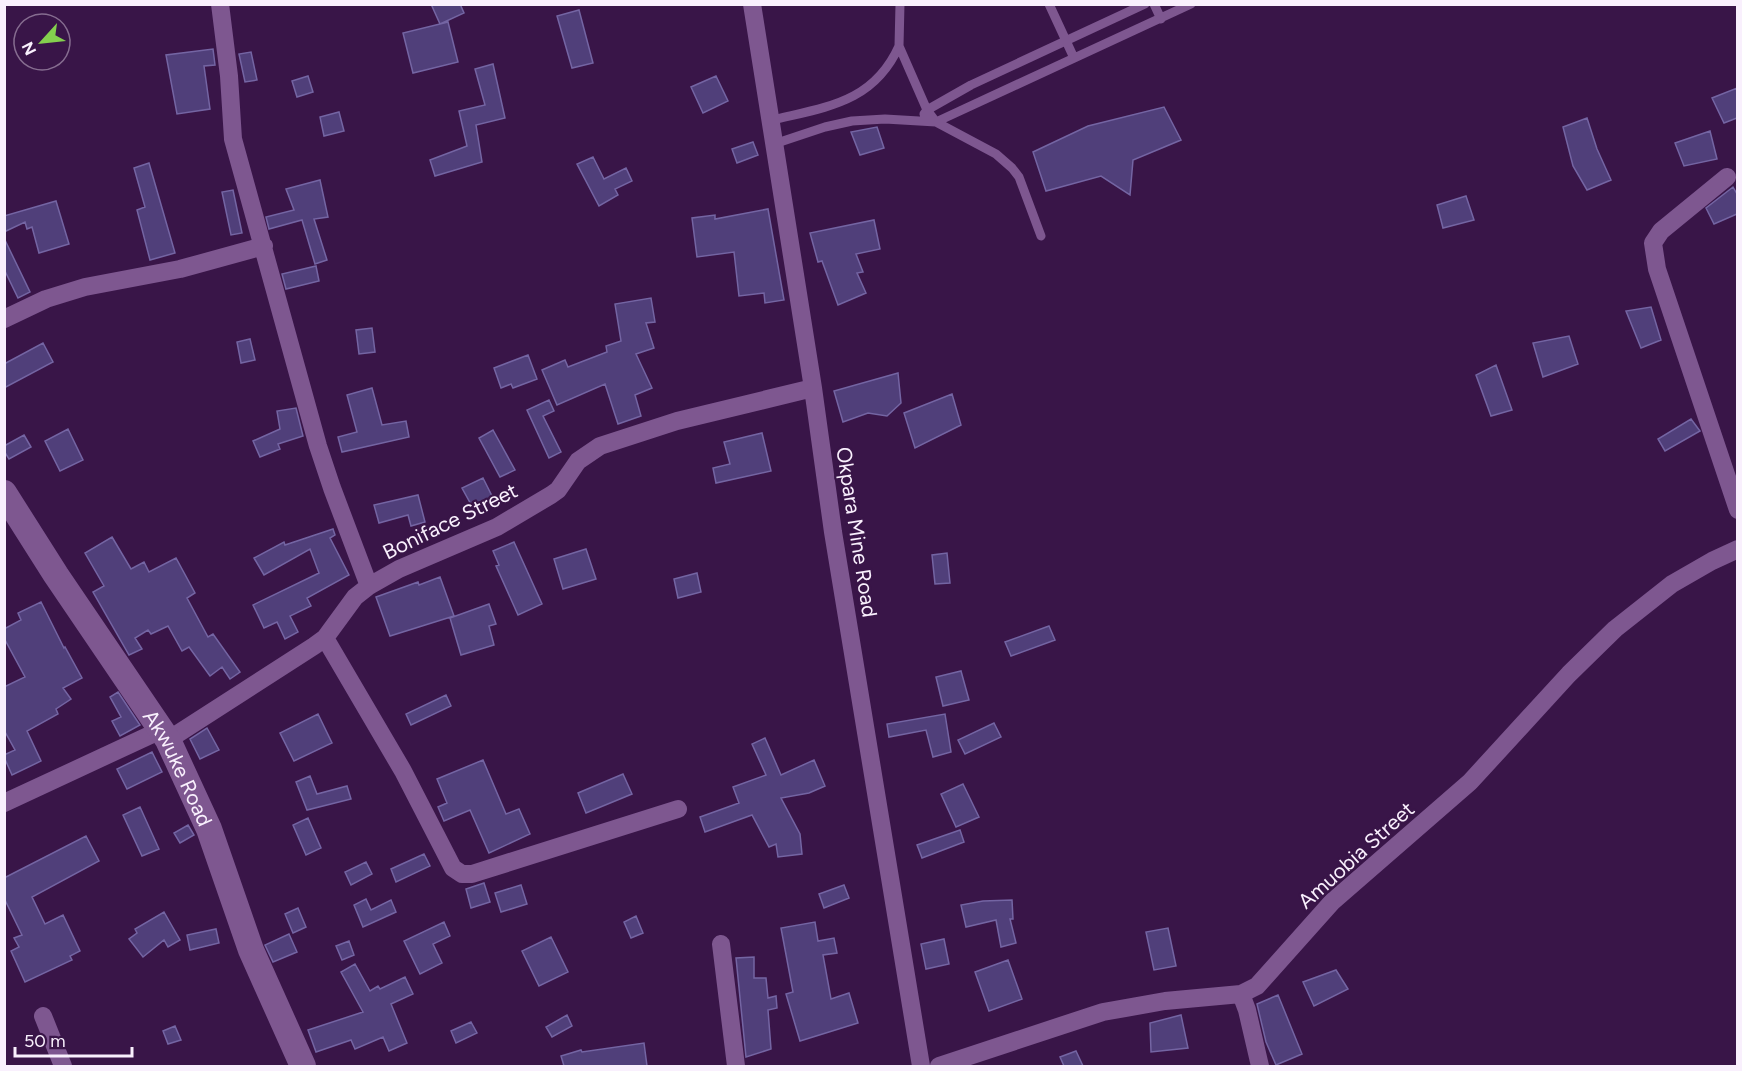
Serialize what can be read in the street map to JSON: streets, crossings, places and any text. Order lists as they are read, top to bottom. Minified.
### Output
{"streets":{"main road":["Akwuke Road"],"street":["Boniface Street","Okpara Mine Road","Amuobia Street"]},"crossings":[["Boniface Street","Okpara Mine Road"],["Boniface Street","Akwuke Road"]],"scale_bar":"50 m","north":"bottom left"}
